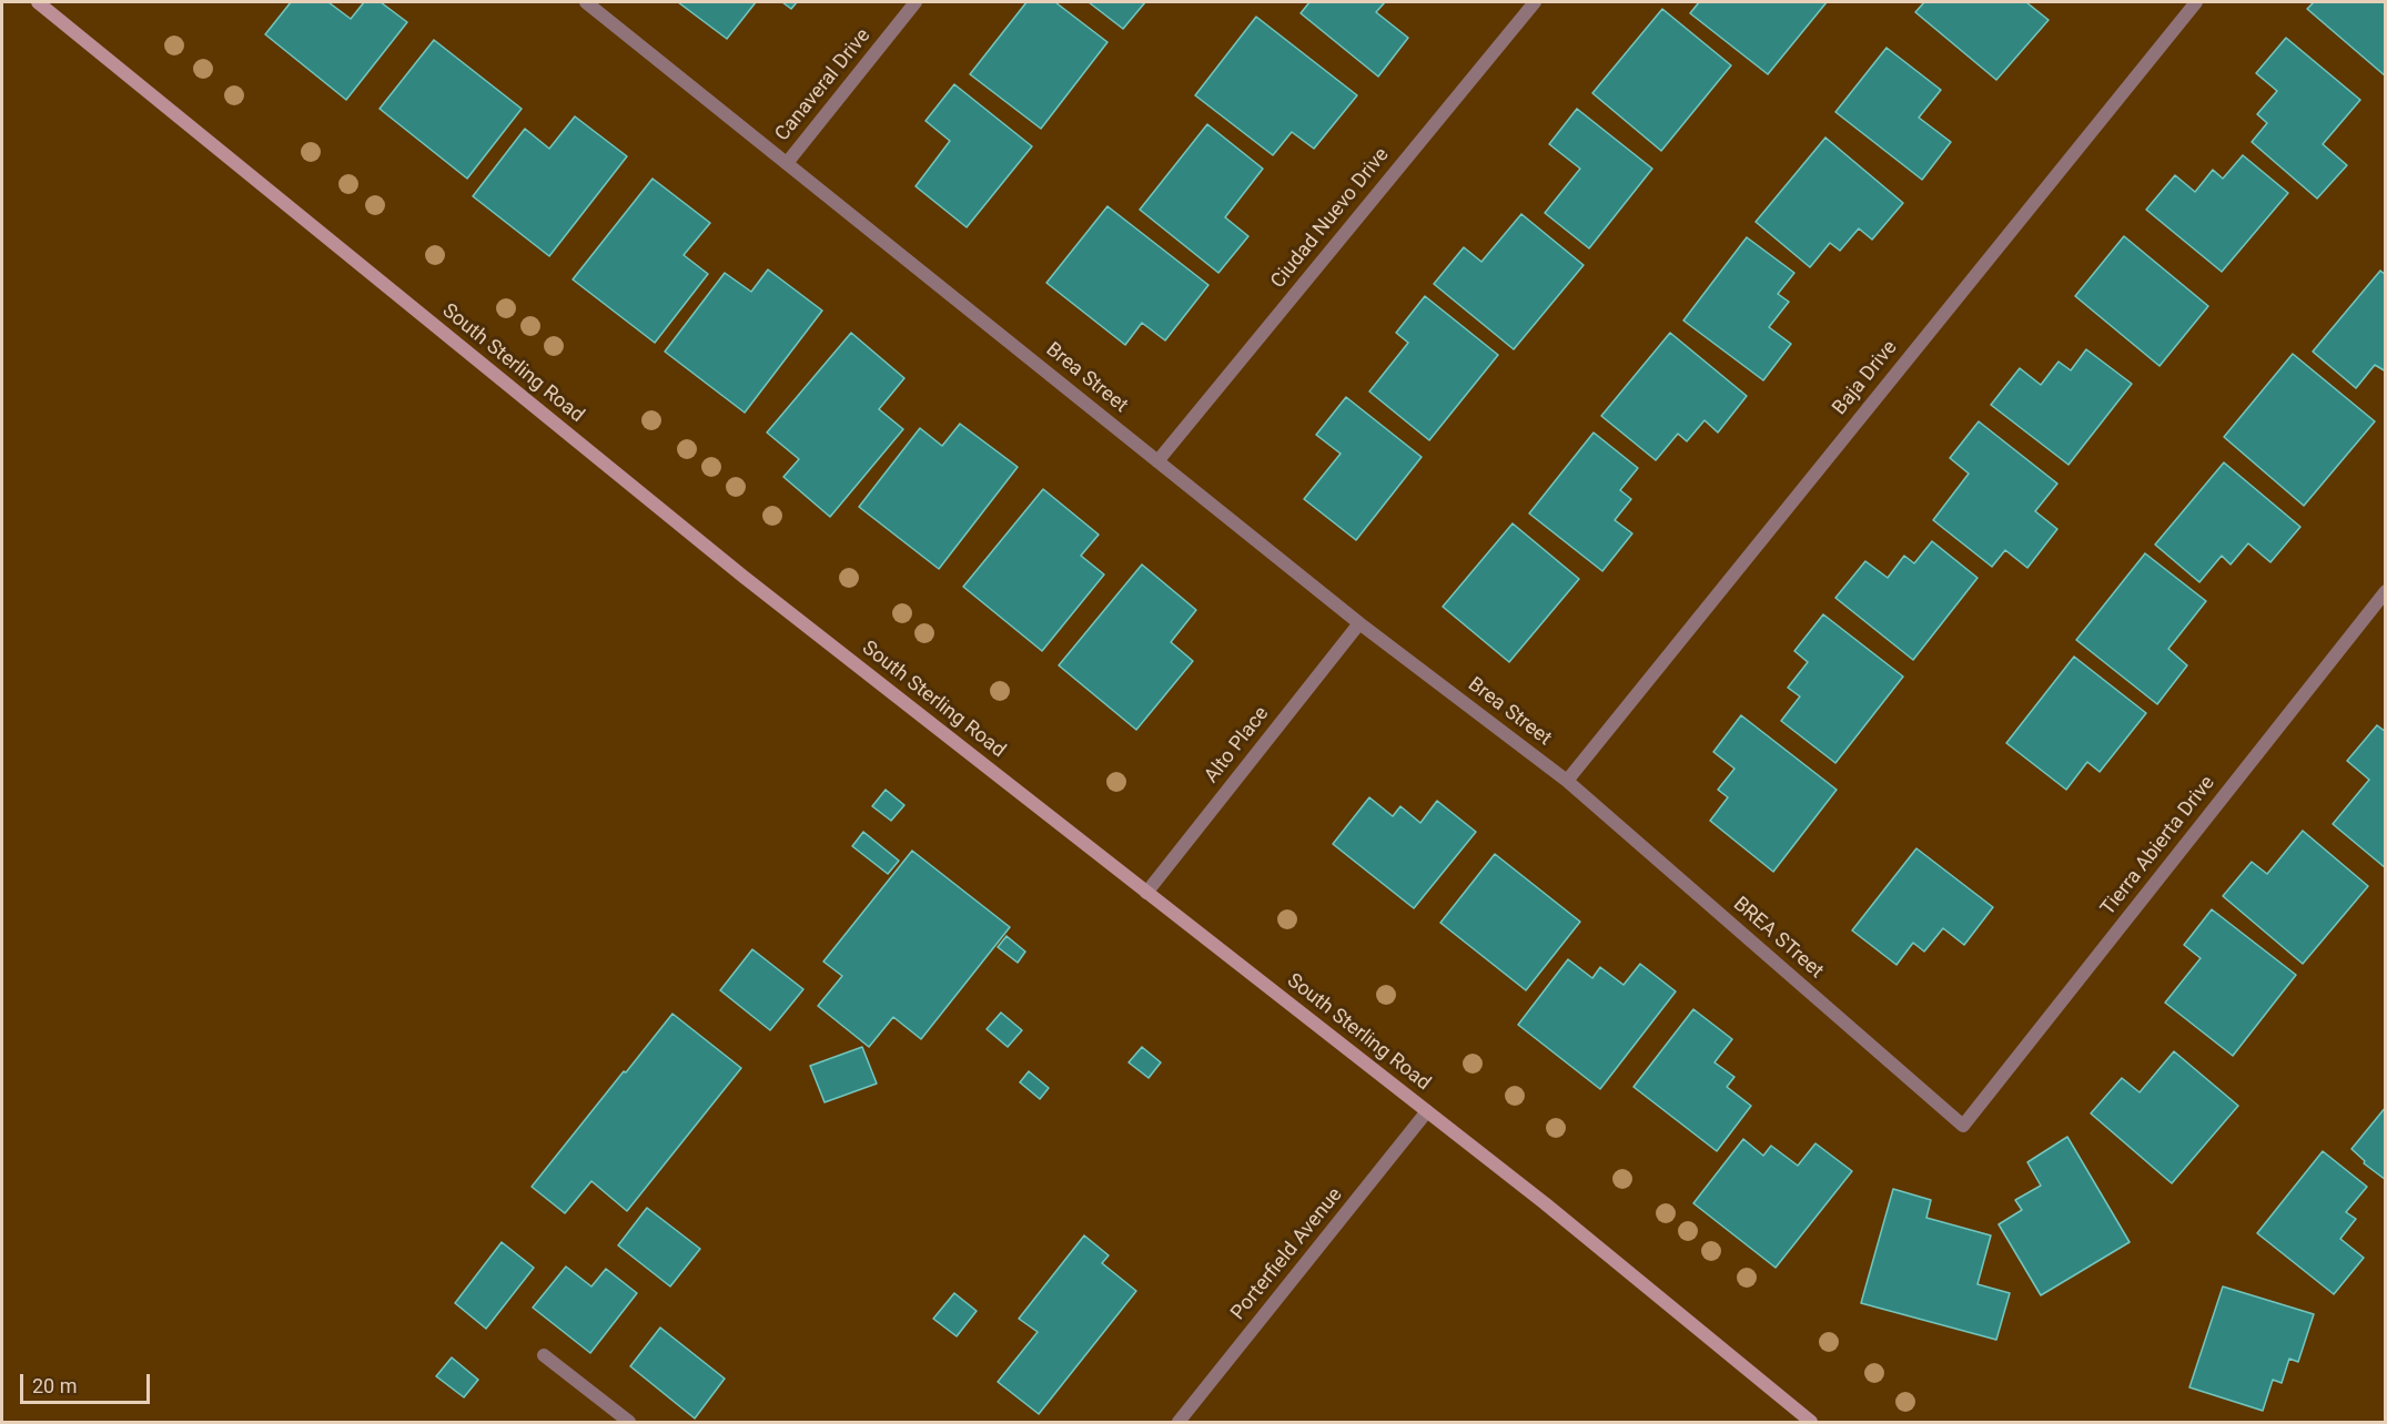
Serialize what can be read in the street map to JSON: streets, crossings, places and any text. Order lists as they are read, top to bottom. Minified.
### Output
{"streets":{"street":["Canaveral Drive","Ciudad Nuevo Drive","South Sterling Road","Brea Street","Baja Drive","Alto Place","Tierra Abierta Drive","BREA STreet","Porterfield Avenue"]},"crossings":[["Canaveral Drive","Brea Street"],["Ciudad Nuevo Drive","Brea Street"],["South Sterling Road","Alto Place"],["South Sterling Road","Porterfield Avenue"],["Brea Street","Baja Drive"],["Brea Street","Alto Place"],["Brea Street","BREA STreet"],["Baja Drive","BREA STreet"],["Tierra Abierta Drive","BREA STreet"]],"scale_bar":"20 m"}
